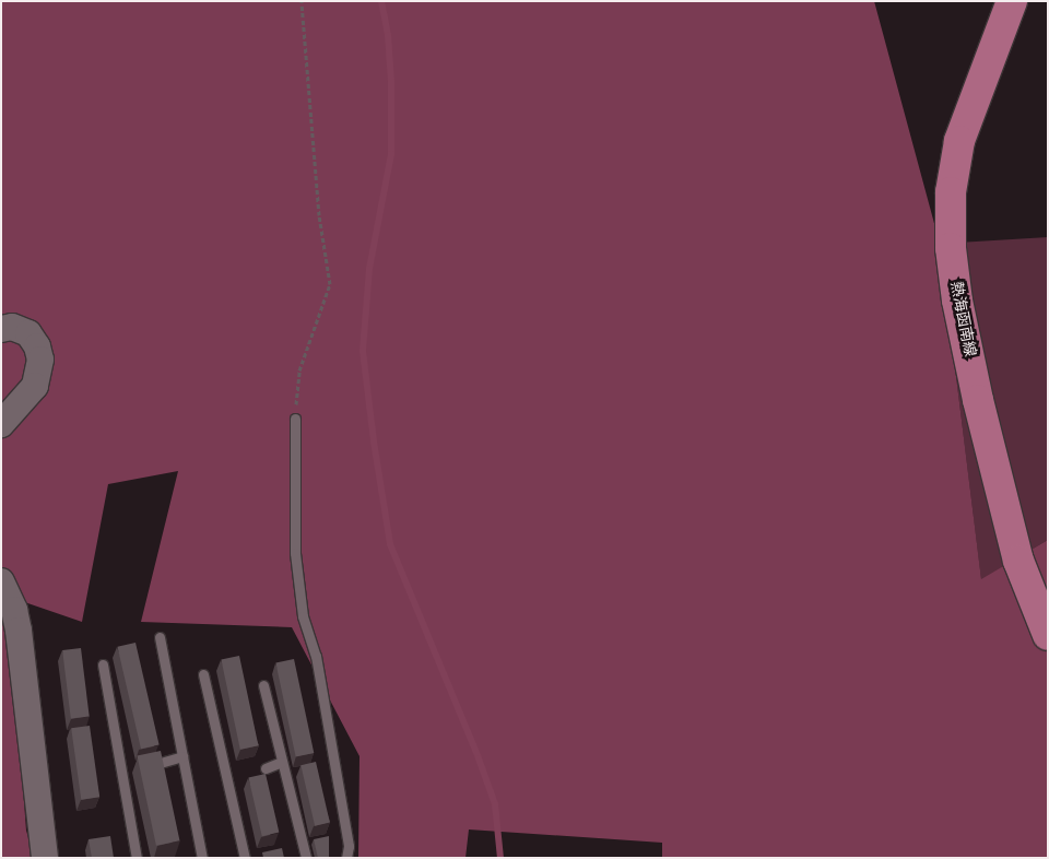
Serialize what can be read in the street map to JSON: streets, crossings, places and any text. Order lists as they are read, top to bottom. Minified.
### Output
{"streets":{"main road":["熱海函南線"]}}
